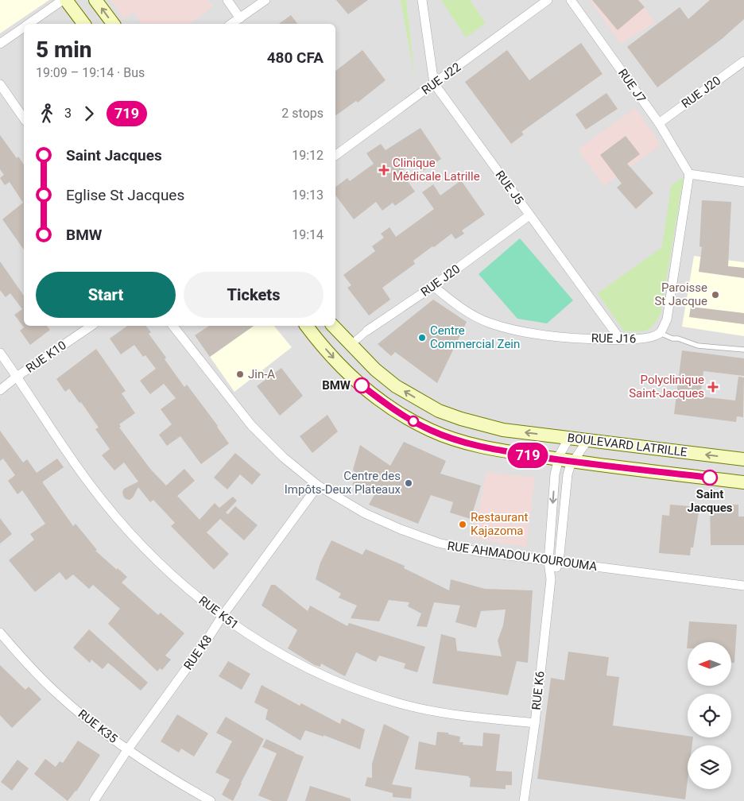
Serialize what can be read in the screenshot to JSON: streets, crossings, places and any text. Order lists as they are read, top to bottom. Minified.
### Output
{"streets":{"main road":["BOULEVARD LATRILLE"],"street":["RUE J22","RUE J7","RUE J20","RUE J5","RUE J16","RUE K10","RUE AHMADOU KOUROUMA","RUE K51","RUE K8","RUE K6","RUE K35"]},"crossings":[["RUE J22","RUE J5"],["RUE J7","RUE J20"],["RUE J20","RUE J5"],["RUE J20","RUE J16"],["RUE J20","BOULEVARD LATRILLE"],["RUE J5","RUE J16"],["RUE K10","RUE K51"],["BOULEVARD LATRILLE","RUE K6"],["RUE AHMADOU KOUROUMA","RUE K8"],["RUE AHMADOU KOUROUMA","RUE K6"],["RUE K51","RUE K8"],["RUE K51","RUE K6"],["RUE K8","RUE K35"]],"places":{"health":["Clinique Médicale Latrille","Polyclinique Saint-Jacques"],"other":["Paroisse St Jacque","Centre Commercial Zein","Jin-A","BMW","Saint Jacques","Centre des Impôts-Deux Plateaux","Restaurant Kajazoma"]},"lines":["bus line 719"],"north":"left","page":{"on_map":"719","heading":["5 min","19:09 – 19:14 · Bus","480 CFA"],"legs":["3","719","2 stops"],"list":[{"name":"Saint Jacques","value":"19:12"},{"name":"Eglise St Jacques","value":"19:13"},{"name":"BMW","value":"19:14"}],"buttons":["Start","Tickets"]}}
